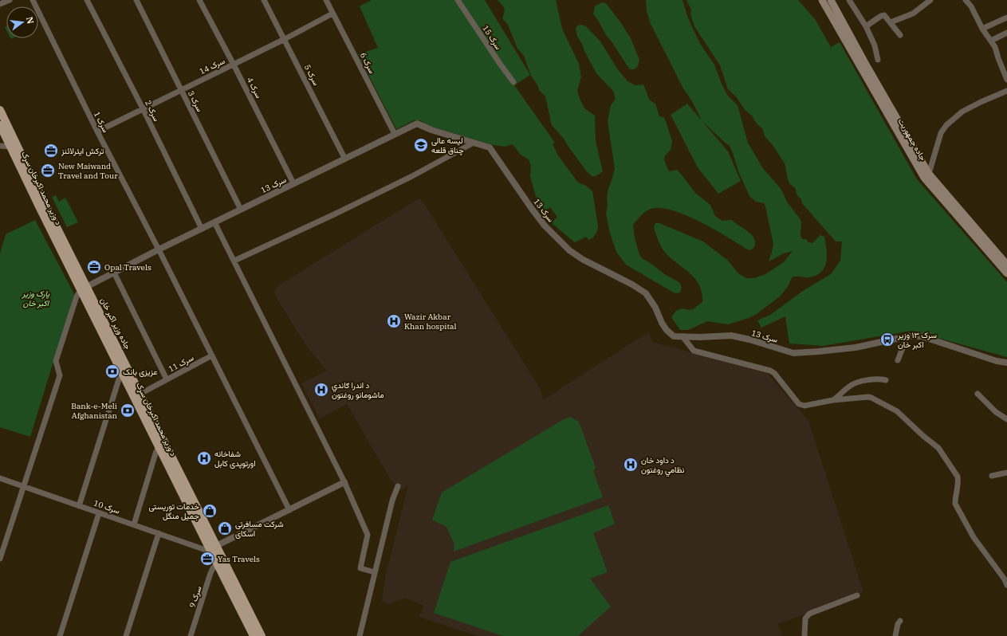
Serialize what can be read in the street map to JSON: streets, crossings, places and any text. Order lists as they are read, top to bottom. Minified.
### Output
{"streets":{"main road":["جاده جمهوریت","د وزیر محمد اکبرخان سړک"],"street":["سرک 15","سرک 6","سرک 14","سرک 5","سرک 4","سرک 3","سرک 2","سرک 1","سرک 13","سرک 11","سرک 10","سرک 9"]},"crossings":[["سرک 6","سرک 14"],["سرک 6","سرک 13"],["سرک 14","سرک 5"],["سرک 14","سرک 4"],["سرک 14","سرک 3"],["سرک 14","سرک 2"],["سرک 14","سرک 1"],["سرک 5","سرک 13"],["سرک 4","سرک 13"],["سرک 3","سرک 13"],["سرک 2","سرک 13"],["سرک 1","سرک 13"],["سرک 1","سرک 11"],["سرک 13","د وزیر محمد اکبرخان سړک"],["د وزیر محمد اکبرخان سړک","سرک 10"],["د وزیر محمد اکبرخان سړک","سرک 9"]],"parks":["پارک وزیر اکبر خان"],"places":{"school or university":["لیسه عالی چناق قلعه"],"office":["ترکش ایئرلائنز","New Maiwand Travel and Tour","Opal Travels","Yas Travels"],"hospital":["Wazir Akbar Khan hospital","د اندرا ګاندي ماشومانو روغتون","شفاخانه اورتوپدی کابل","د داود خان نظامي روغتون"],"bus stop":["سرک ۱۳ وزیر اکبر خان"],"bank":["عزیزی بانک","Bank-e-Meli Afghanistan"],"shop":["خدمات توریستی جمیل منگل","شرکت مسافرتی اسکای"]},"north":"right"}
